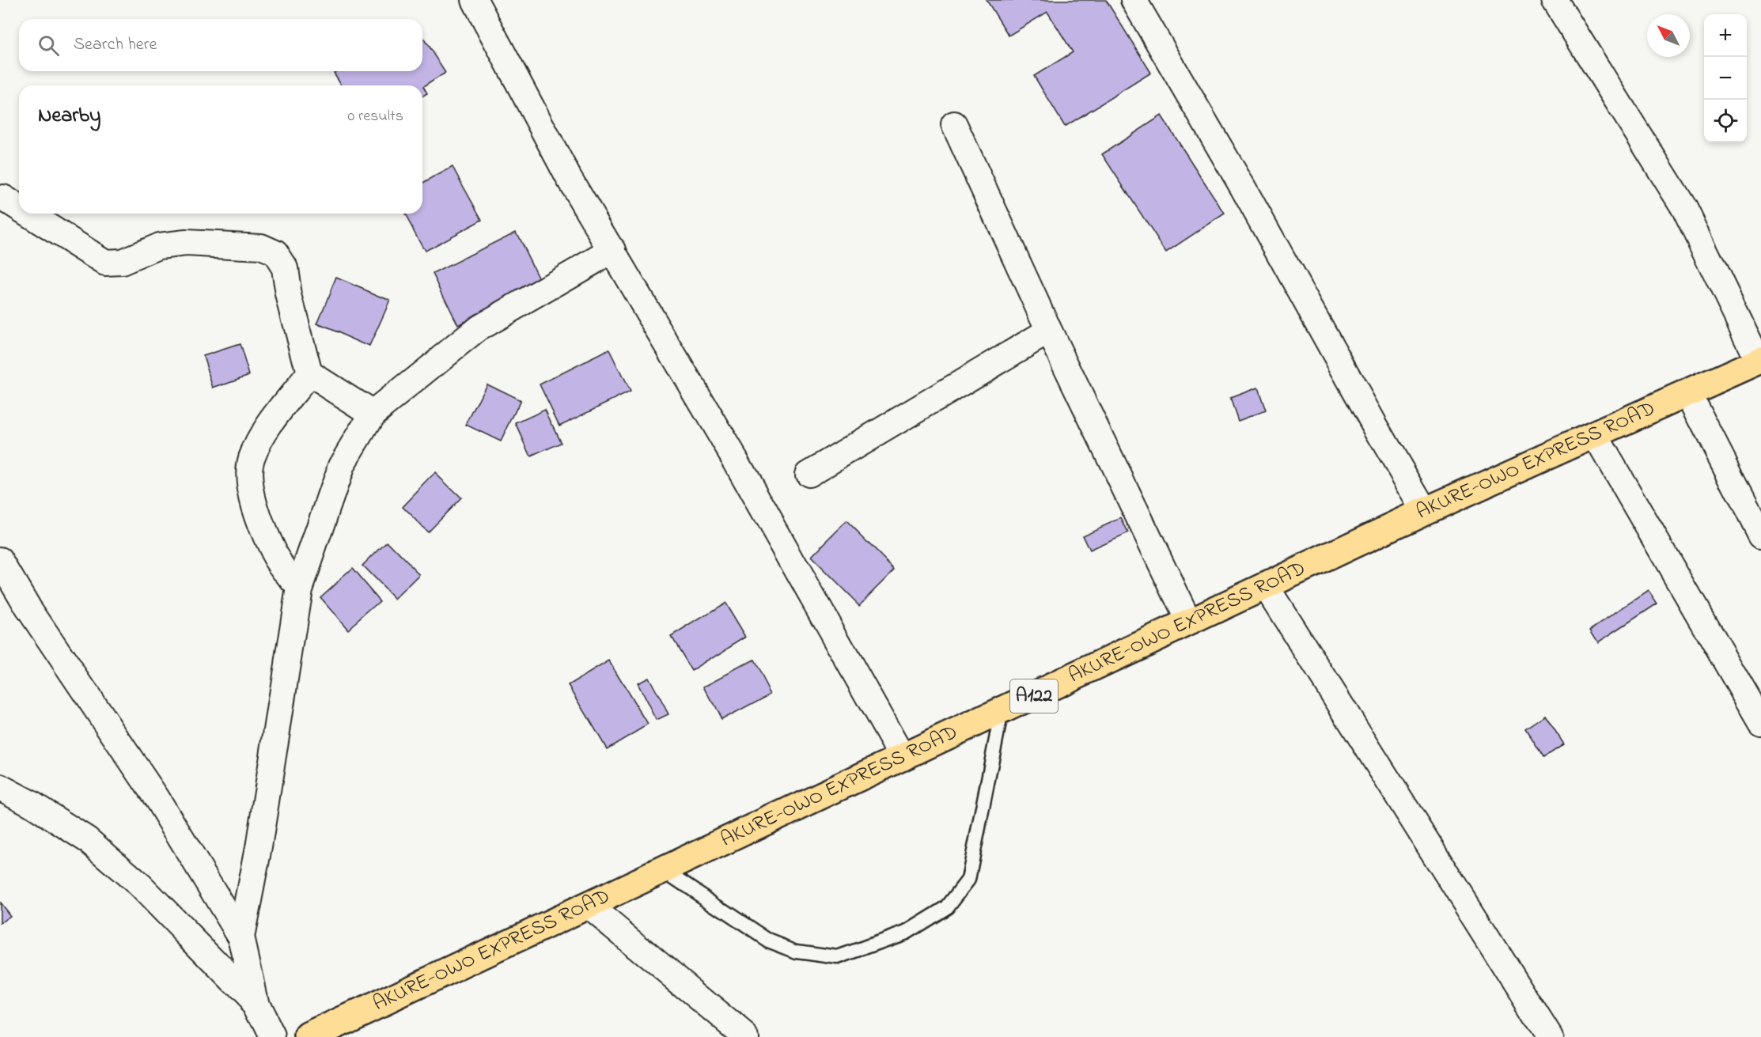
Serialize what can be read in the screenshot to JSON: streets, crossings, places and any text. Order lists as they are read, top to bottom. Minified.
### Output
{"streets":{"highway":["AKURE-OWO EXPRESS ROAD","A122"]},"north":"top left","page":{"map_buttons":["+","−"],"search":"Search here","heading":["Nearby","0 results"]}}
